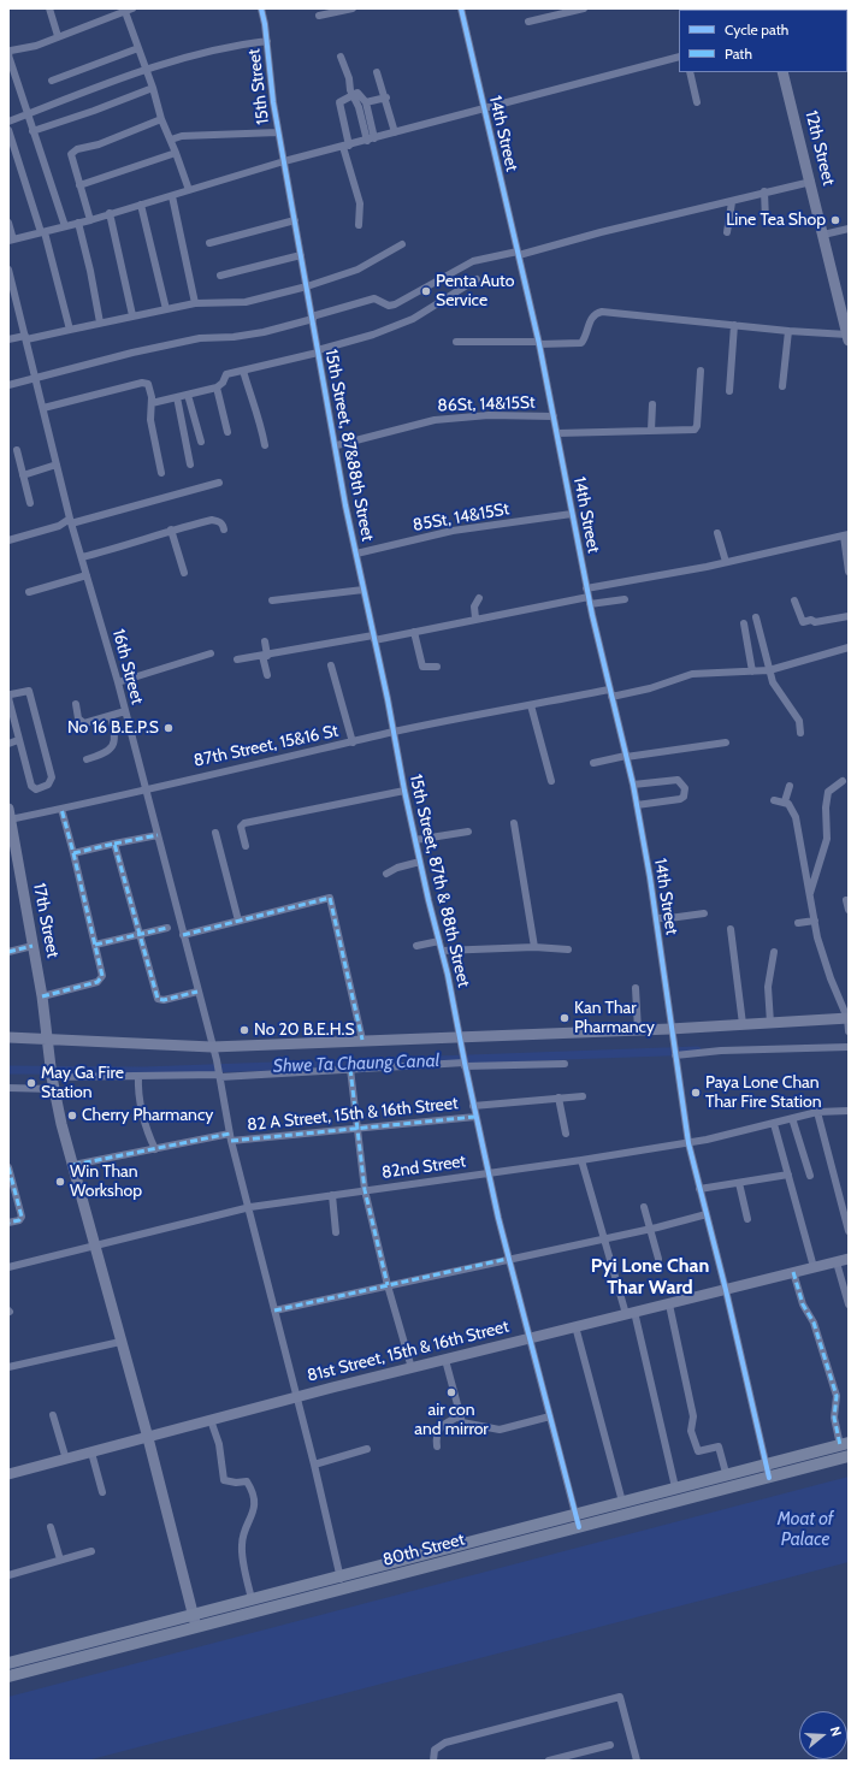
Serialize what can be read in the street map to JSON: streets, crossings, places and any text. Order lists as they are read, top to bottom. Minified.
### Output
{"streets":{"main road":["80th Street"],"street":["15th Street","14th Street","12th Street","86St, 14&15St","15th Street, 87&88th Street","85St, 14&15St","16th Street","87th Street, 15&16 St","15th Street, 87th & 88th Street","17th Street","82 A Street, 15th & 16th Street","82nd Street","81st Street, 15th & 16th Street"]},"crossings":[["15th Street","15th Street, 87&88th Street"],["14th Street","86St, 14&15St"],["14th Street","85St, 14&15St"],["14th Street","87th Street, 15&16 St"],["14th Street","82nd Street"],["14th Street","81st Street, 15th & 16th Street"],["14th Street","80th Street"],["86St, 14&15St","15th Street, 87&88th Street"],["15th Street, 87&88th Street","85St, 14&15St"],["15th Street, 87&88th Street","87th Street, 15&16 St"],["15th Street, 87&88th Street","15th Street, 87th & 88th Street"],["16th Street","87th Street, 15&16 St"],["16th Street","82 A Street, 15th & 16th Street"],["16th Street","82nd Street"],["16th Street","81st Street, 15th & 16th Street"],["16th Street","80th Street"],["87th Street, 15&16 St","15th Street, 87th & 88th Street"],["87th Street, 15&16 St","17th Street"],["17th Street","82 A Street, 15th & 16th Street"],["17th Street","82nd Street"],["17th Street","81st Street, 15th & 16th Street"],["17th Street","80th Street"]],"districts":["Pyi Lone Chan Thar Ward"],"water":["Shwe Ta Chaung Canal","Moat of Palace"],"places":["Line Tea Shop","Penta Auto Service","No 16 B.E.P.S","Kan Thar Pharmancy","No 20 B.E.H.S","May Ga Fire Station","Paya Lone Chan Thar Fire Station","Cherry Pharmancy","Win Than Workshop","air con and mirror"],"legend":["Cycle path","Path"],"north":"right"}
